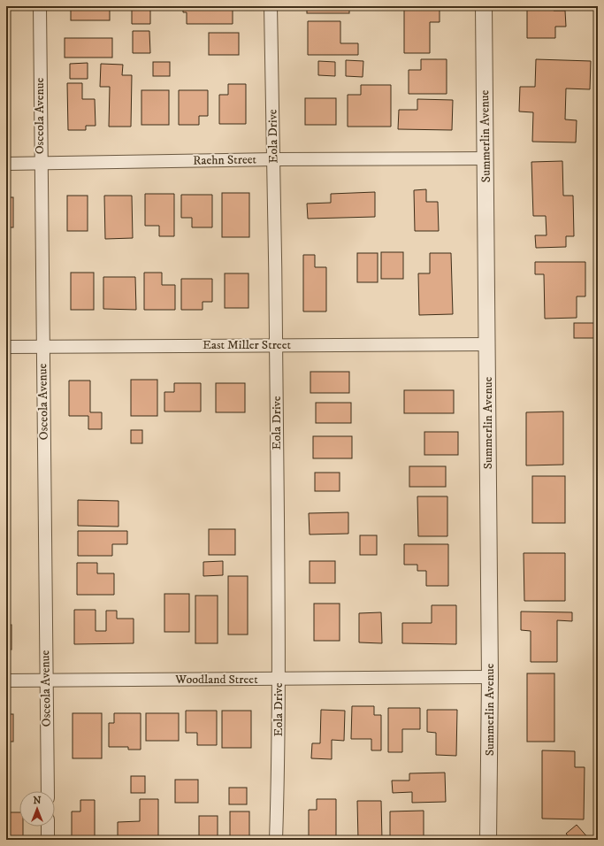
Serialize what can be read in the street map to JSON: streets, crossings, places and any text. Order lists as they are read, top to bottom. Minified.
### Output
{"streets":{"street":["Osceola Avenue","Eola Drive","Summerlin Avenue","Raehn Street","East Miller Street","Woodland Street"]},"crossings":[["Osceola Avenue","Raehn Street"],["Osceola Avenue","East Miller Street"],["Osceola Avenue","Woodland Street"],["Eola Drive","Raehn Street"],["Eola Drive","East Miller Street"],["Eola Drive","Woodland Street"],["Summerlin Avenue","Raehn Street"],["Summerlin Avenue","East Miller Street"],["Summerlin Avenue","Woodland Street"]],"north":"top"}
